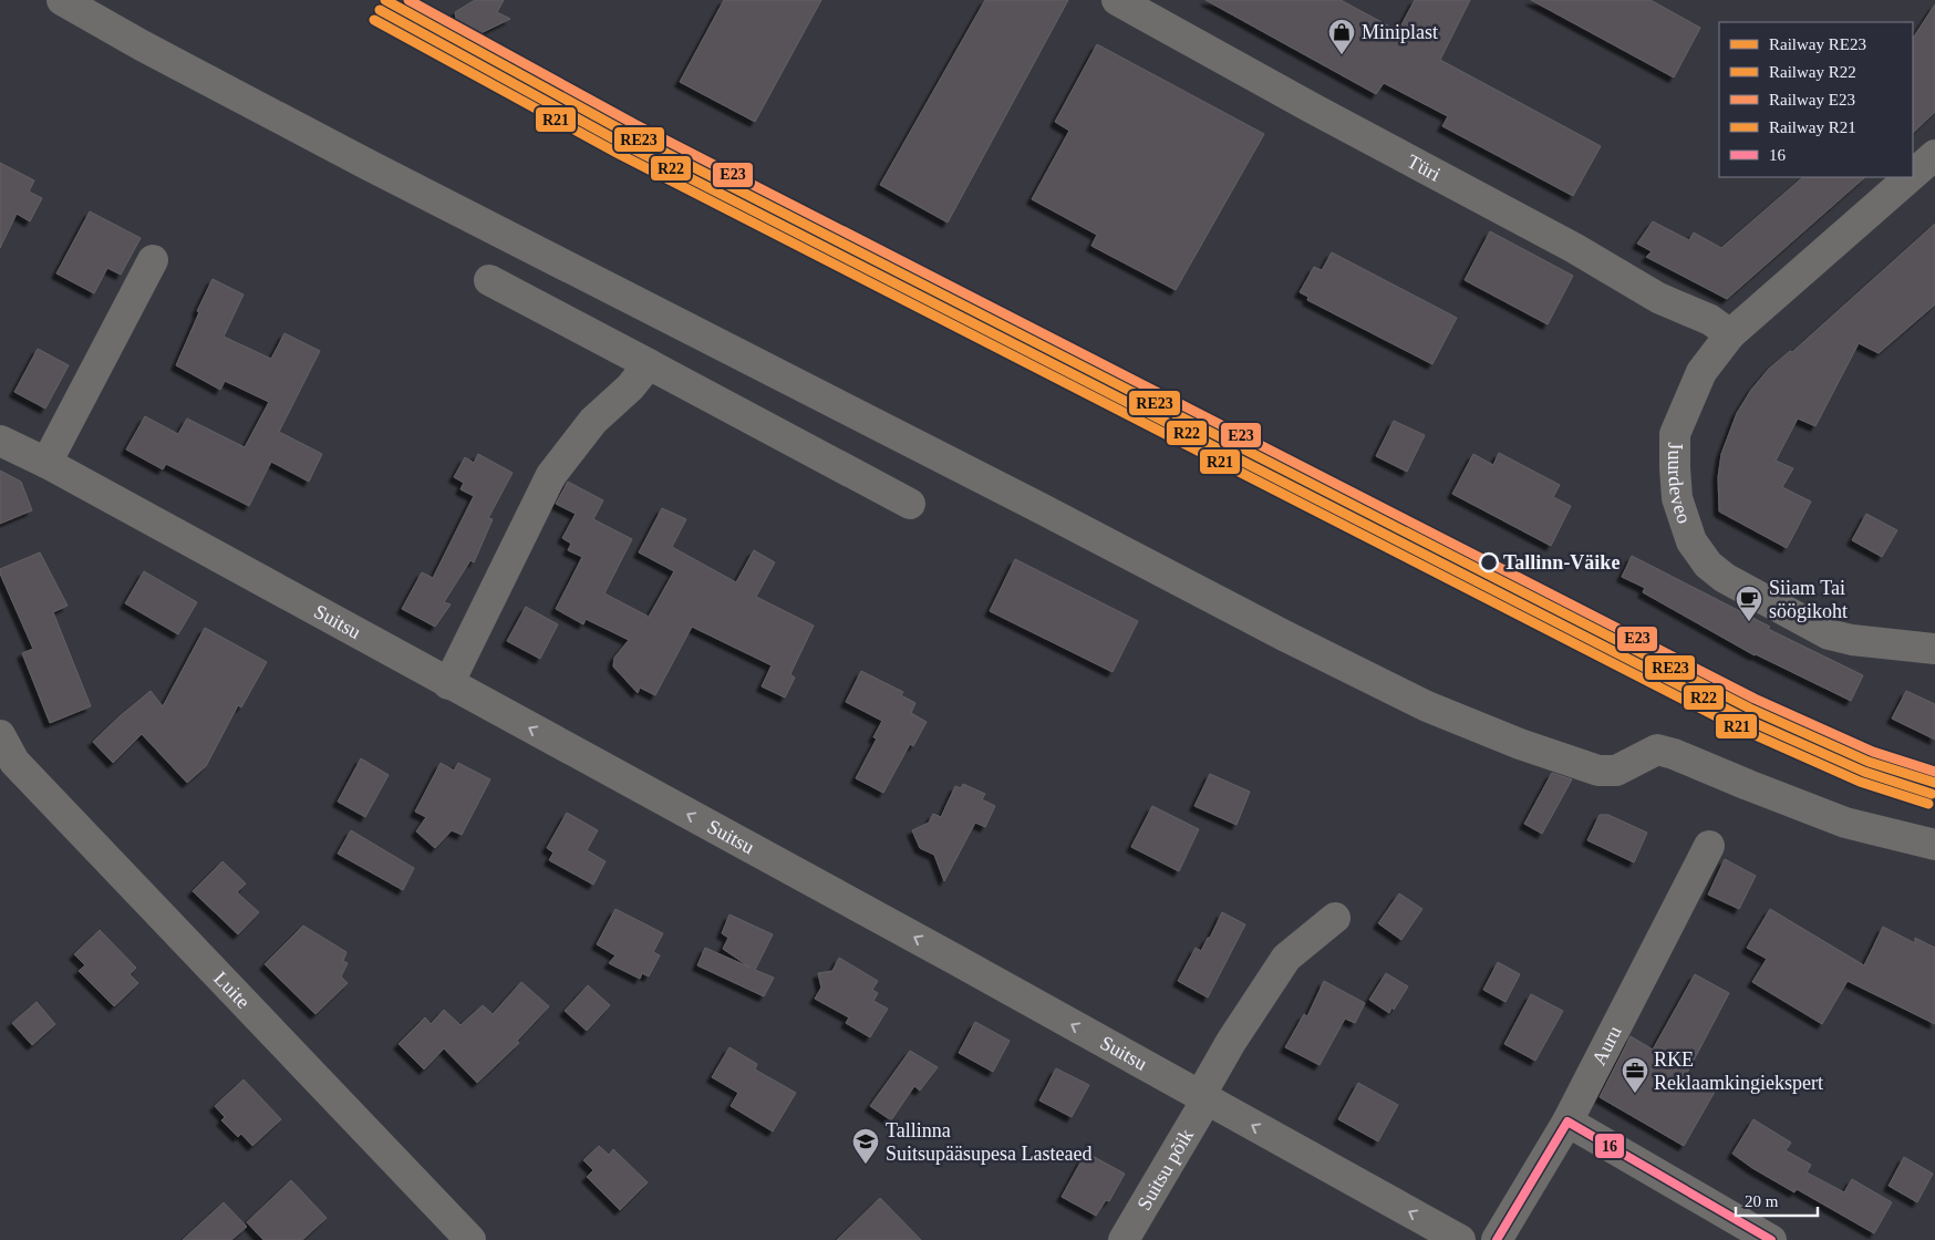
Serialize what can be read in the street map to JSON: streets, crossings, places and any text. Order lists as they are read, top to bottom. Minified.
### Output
{"streets":{"street":["Türi","Juurdeveo","Suitsu","Luite","Auru","Suitsu põik"]},"crossings":[["Türi","Juurdeveo"],["Suitsu","Suitsu põik"]],"one_way":["Suitsu"],"places":{"shop":["Miniplast"],"other":["Tallinn-Väike"],"cafe":["Siiam Tai söögikoht"],"office":["RKE Reklaamkingiekspert"],"school or university":["Tallinna Suitsupääsupesa Lasteaed"]},"lines":["rail line RE23","rail line E23","rail line R22","rail line R21","transit line 16"],"legend":["Railway RE23","Railway R22","Railway E23","Railway R21","16"],"scale_bar":"20 m"}
